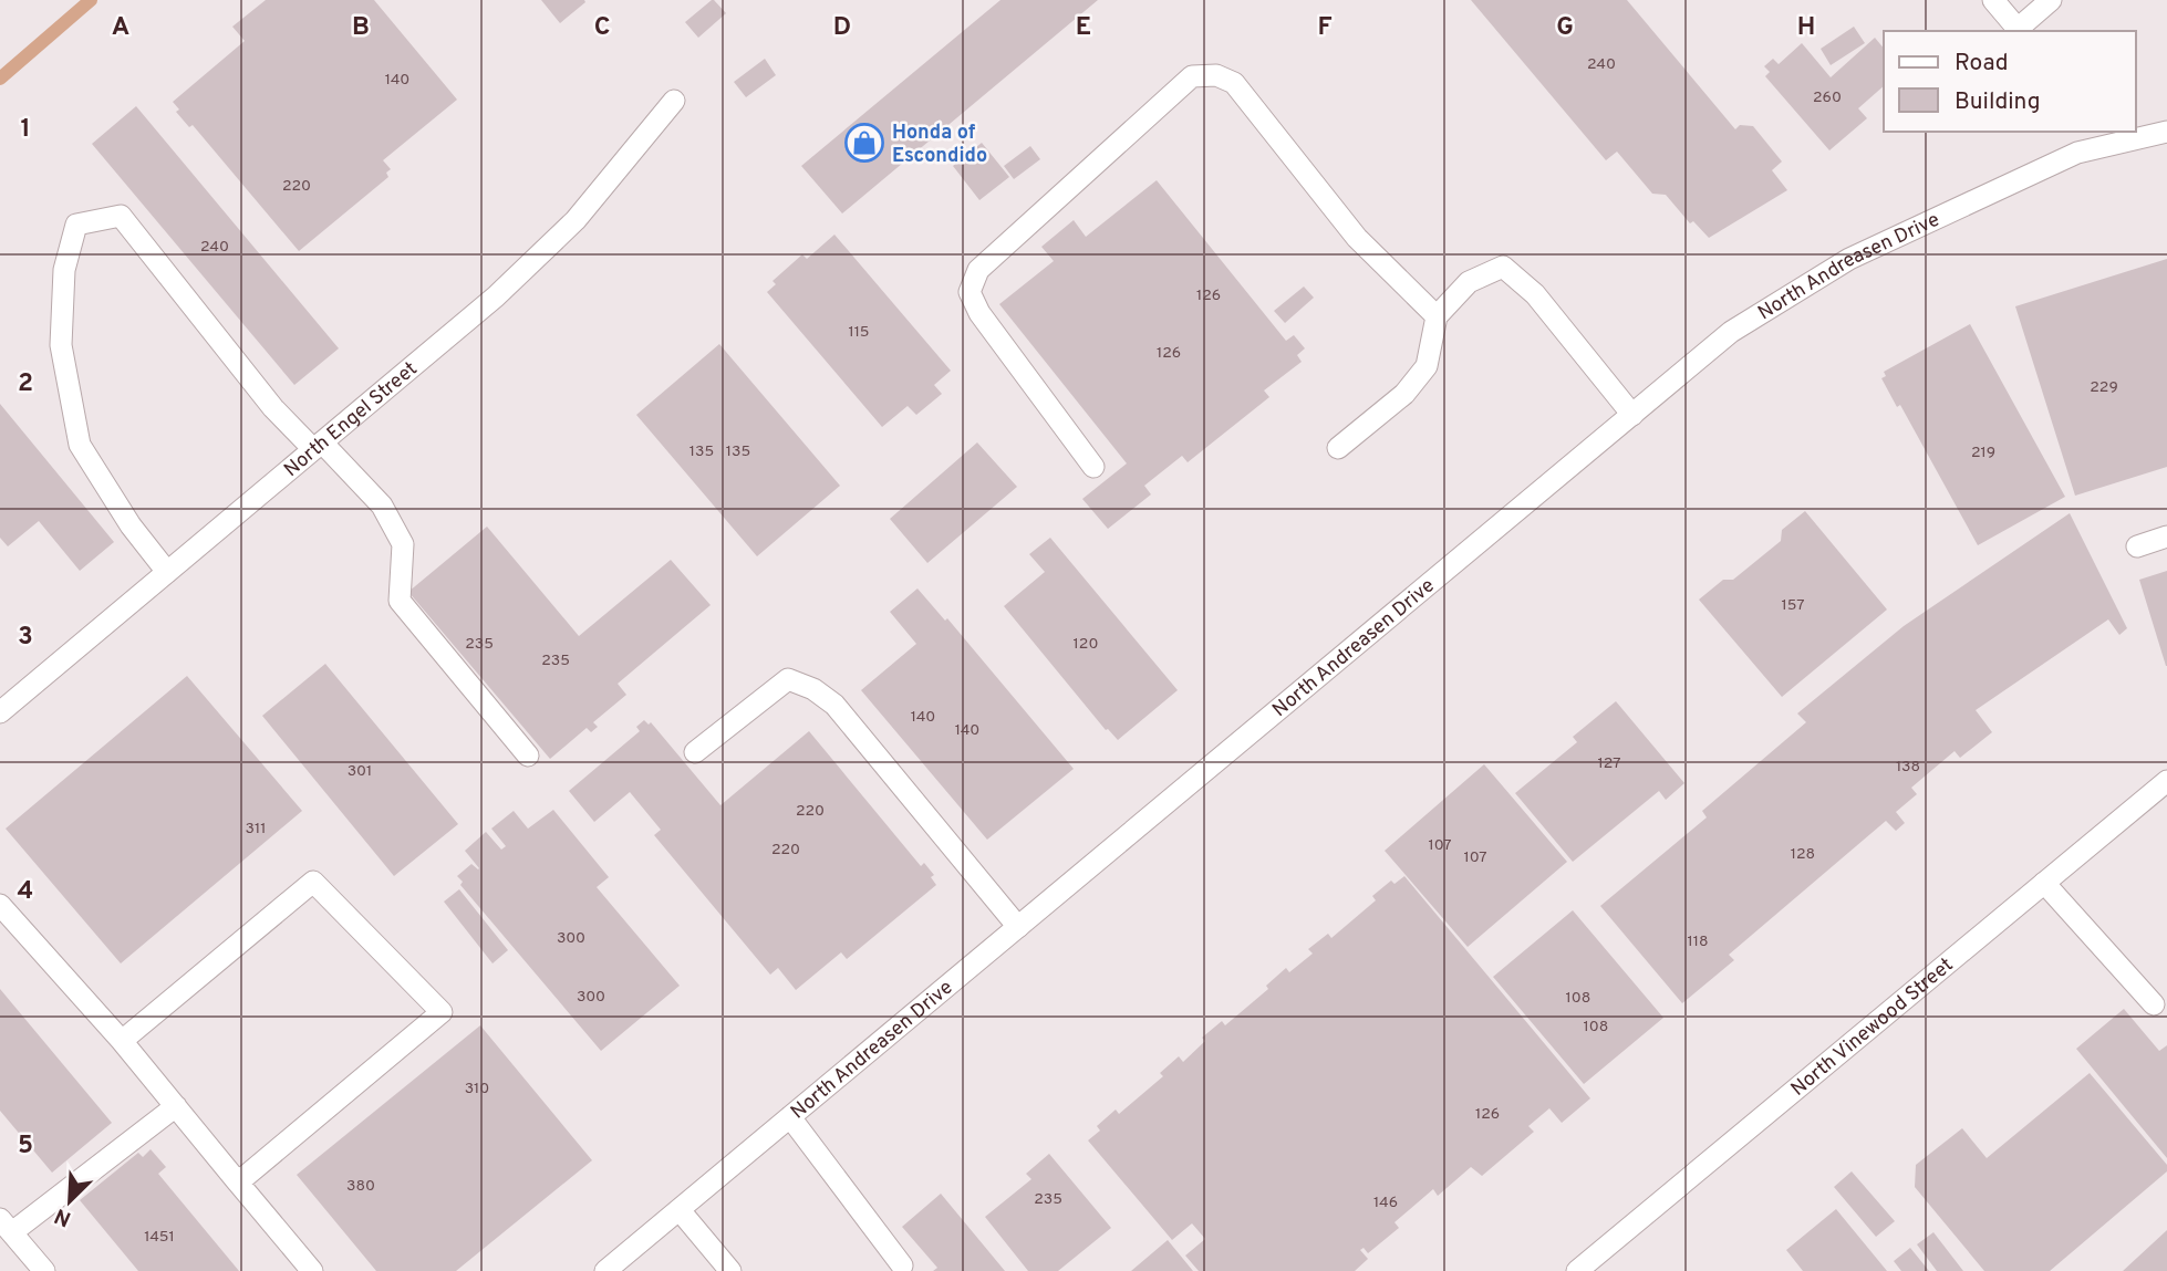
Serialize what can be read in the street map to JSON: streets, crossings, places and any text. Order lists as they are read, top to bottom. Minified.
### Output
{"streets":{"street":["North Andreasen Drive","North Engel Street","North Vinewood Street"]},"places":{"shop":["Honda of Escondido"]},"house_numbers":["240","140","260","220","240","126","115","126","229","135","135","219","157","235","120","235","140","140","127","138","301","220","311","107","220","128","107","300","118","300","108","108","310","126","380","235","146","1451"],"legend":["Road","Building"],"north":"bottom left","grid":{"columns":["A","B","C","D","E","F","G","H"],"rows":["1","2","3","4","5"]}}
